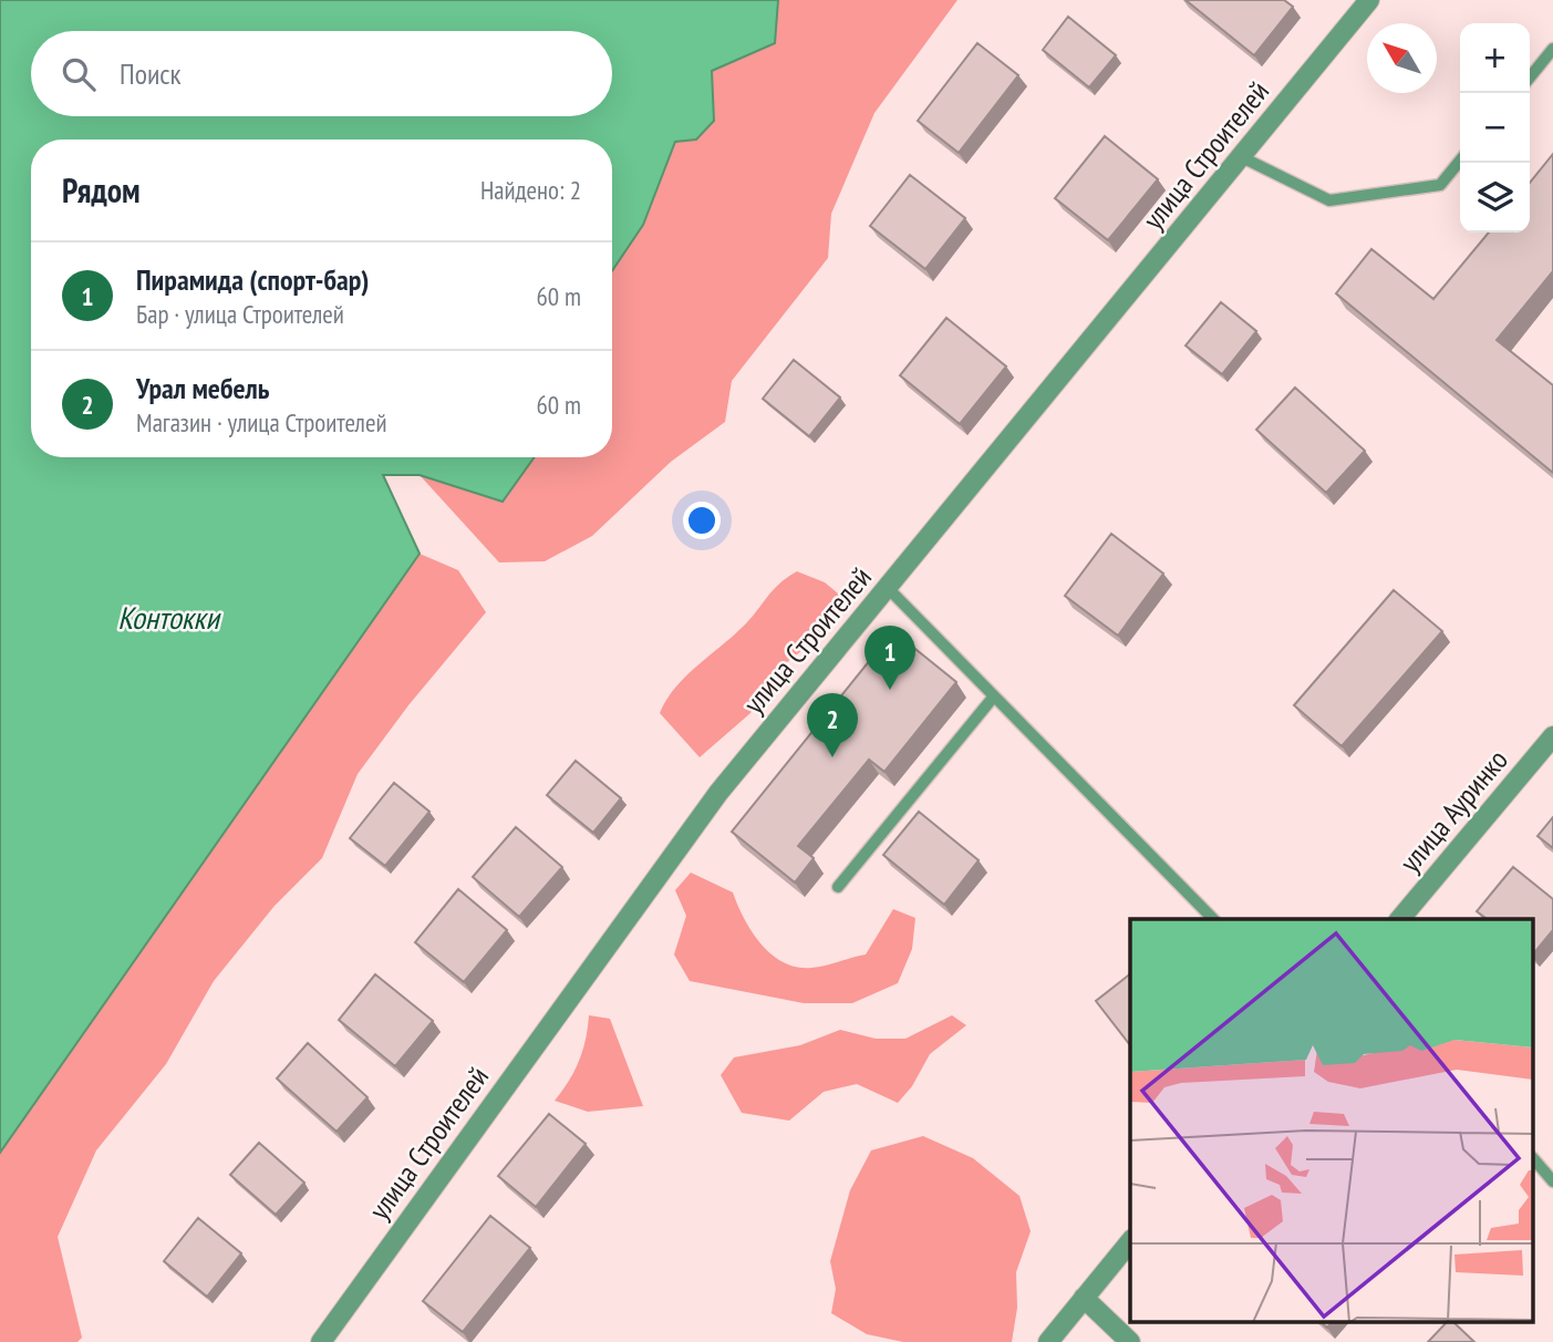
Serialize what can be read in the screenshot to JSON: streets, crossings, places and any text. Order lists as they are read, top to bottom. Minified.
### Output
{"streets":{"street":["улица Строителей","улица Ауринко"]},"water":["Контокки"],"north":"top left","page":{"map_buttons":["+","−"],"search":"Поиск","heading":["Рядом","Найдено: 2"],"list":[{"mark":"1","name":"Пирамида (спорт-бар)","note":"Бар · улица Строителей","value":"60 m"},{"mark":"2","name":"Урал мебель","note":"Магазин · улица Строителей","value":"60 m"}],"pins":["1","2"]}}
